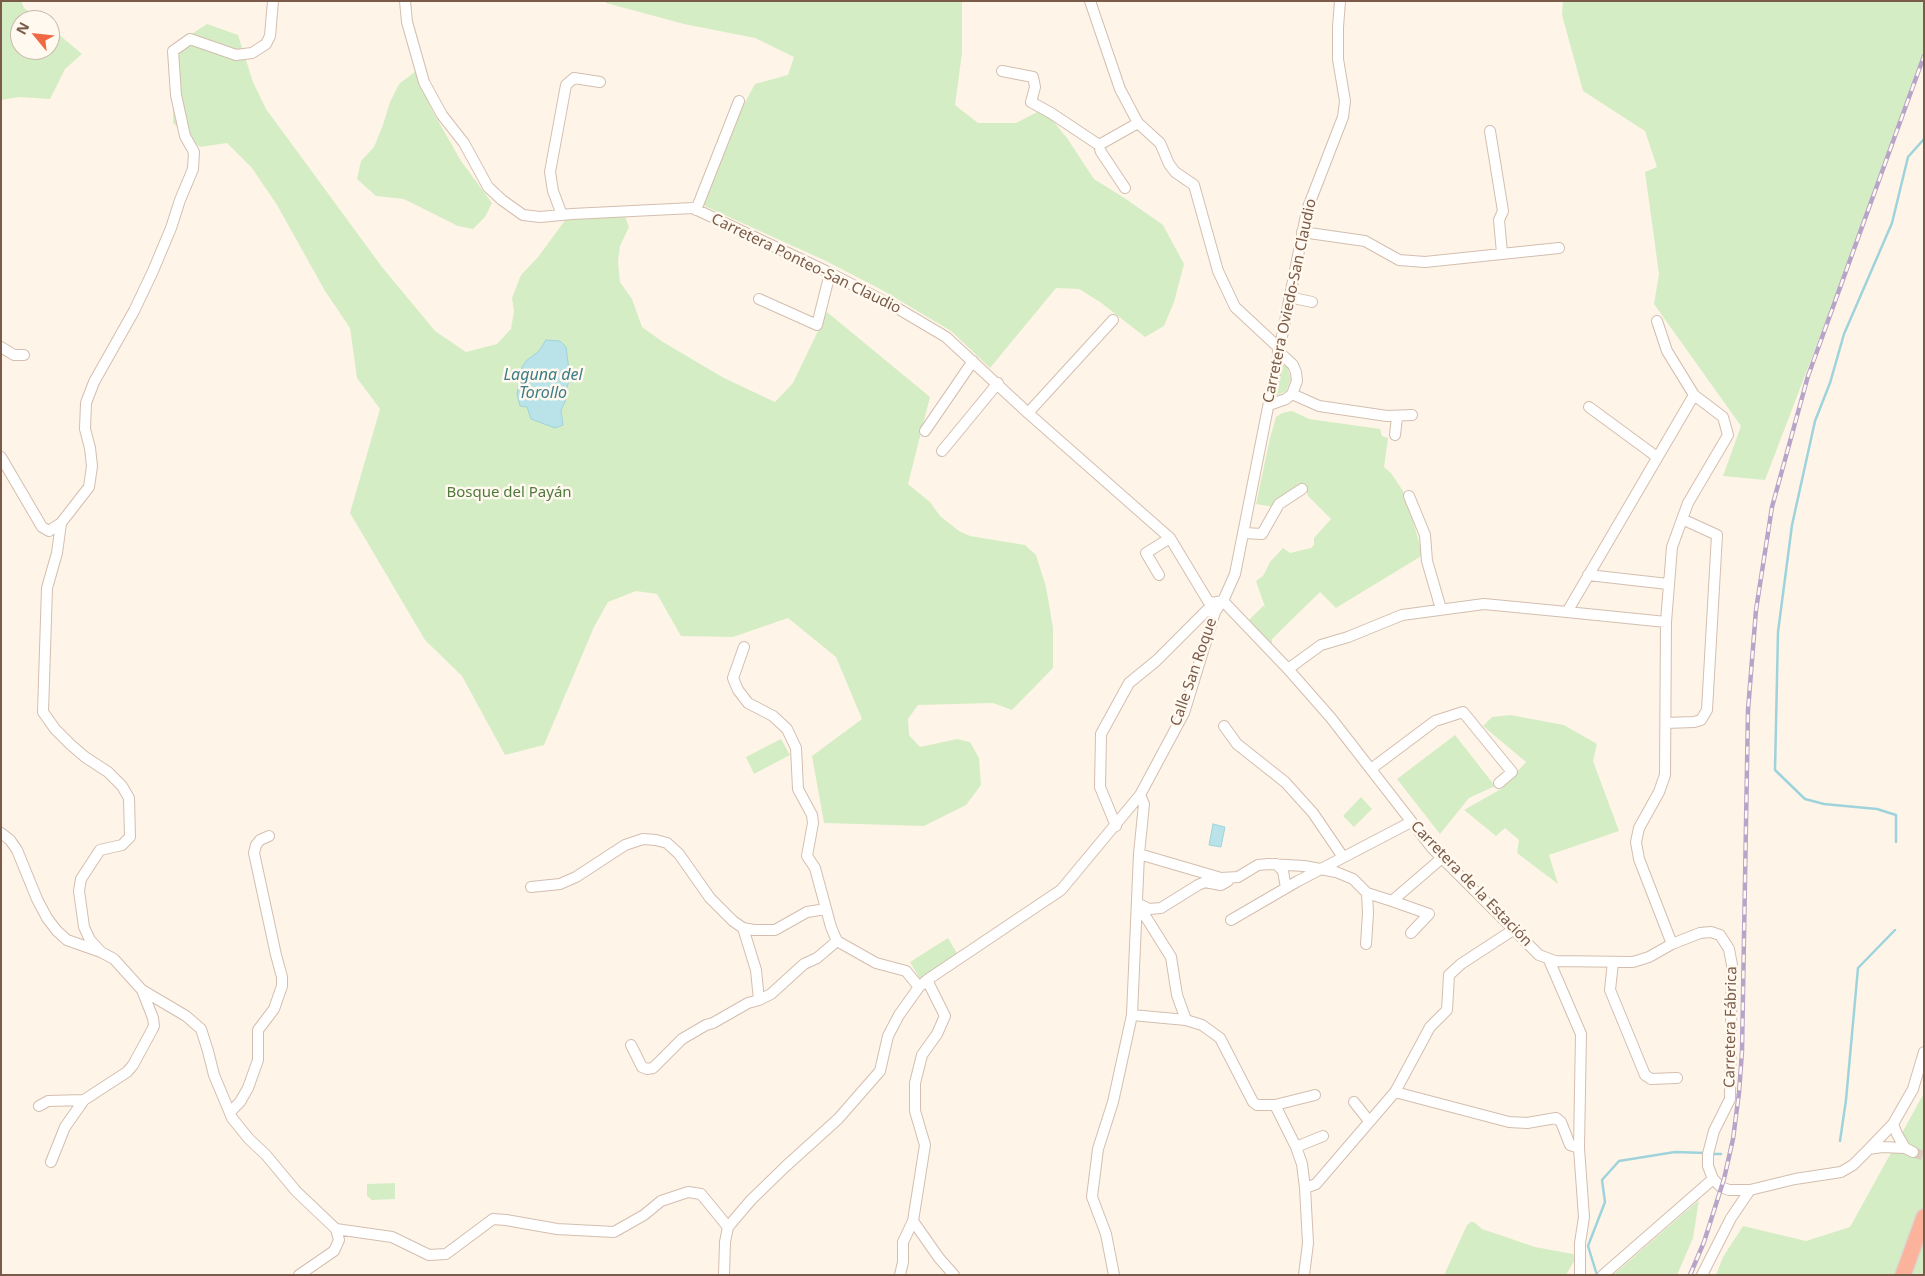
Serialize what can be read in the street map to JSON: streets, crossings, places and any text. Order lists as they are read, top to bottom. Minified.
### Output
{"streets":{"street":["Carretera Ponteo-San Claudio","Carretera Oviedo-San Claudio","Calle San Roque","Carretera de la Estación","Carretera Fábrica"]},"crossings":[["Carretera Ponteo-San Claudio","Carretera Oviedo-San Claudio"],["Carretera Ponteo-San Claudio","Calle San Roque"],["Carretera Ponteo-San Claudio","Carretera de la Estación"],["Carretera Oviedo-San Claudio","Calle San Roque"],["Carretera Oviedo-San Claudio","Carretera de la Estación"],["Calle San Roque","Carretera de la Estación"]],"water":["Laguna del Torollo"],"parks":["Bosque del Payán"],"north":"top left"}
